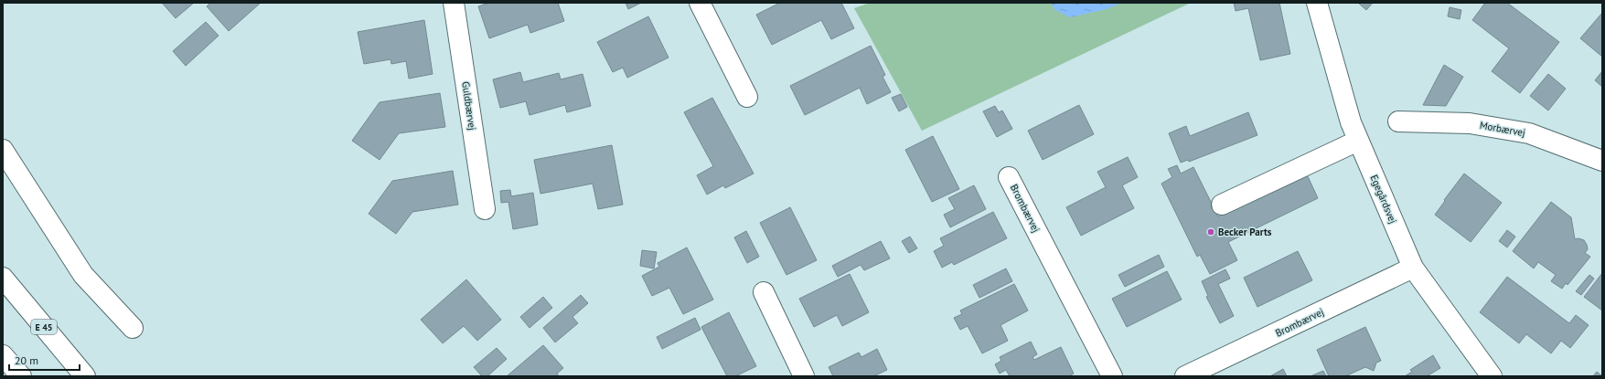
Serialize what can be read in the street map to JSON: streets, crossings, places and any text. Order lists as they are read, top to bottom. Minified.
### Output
{"streets":{"main road":["Guldbærvej","Morbærvej","Egegårdsvej","Brombærvej","E 45"]},"crossings":[["Egegårdsvej","Brombærvej"]],"places":["Becker Parts"],"scale_bar":"20 m"}
